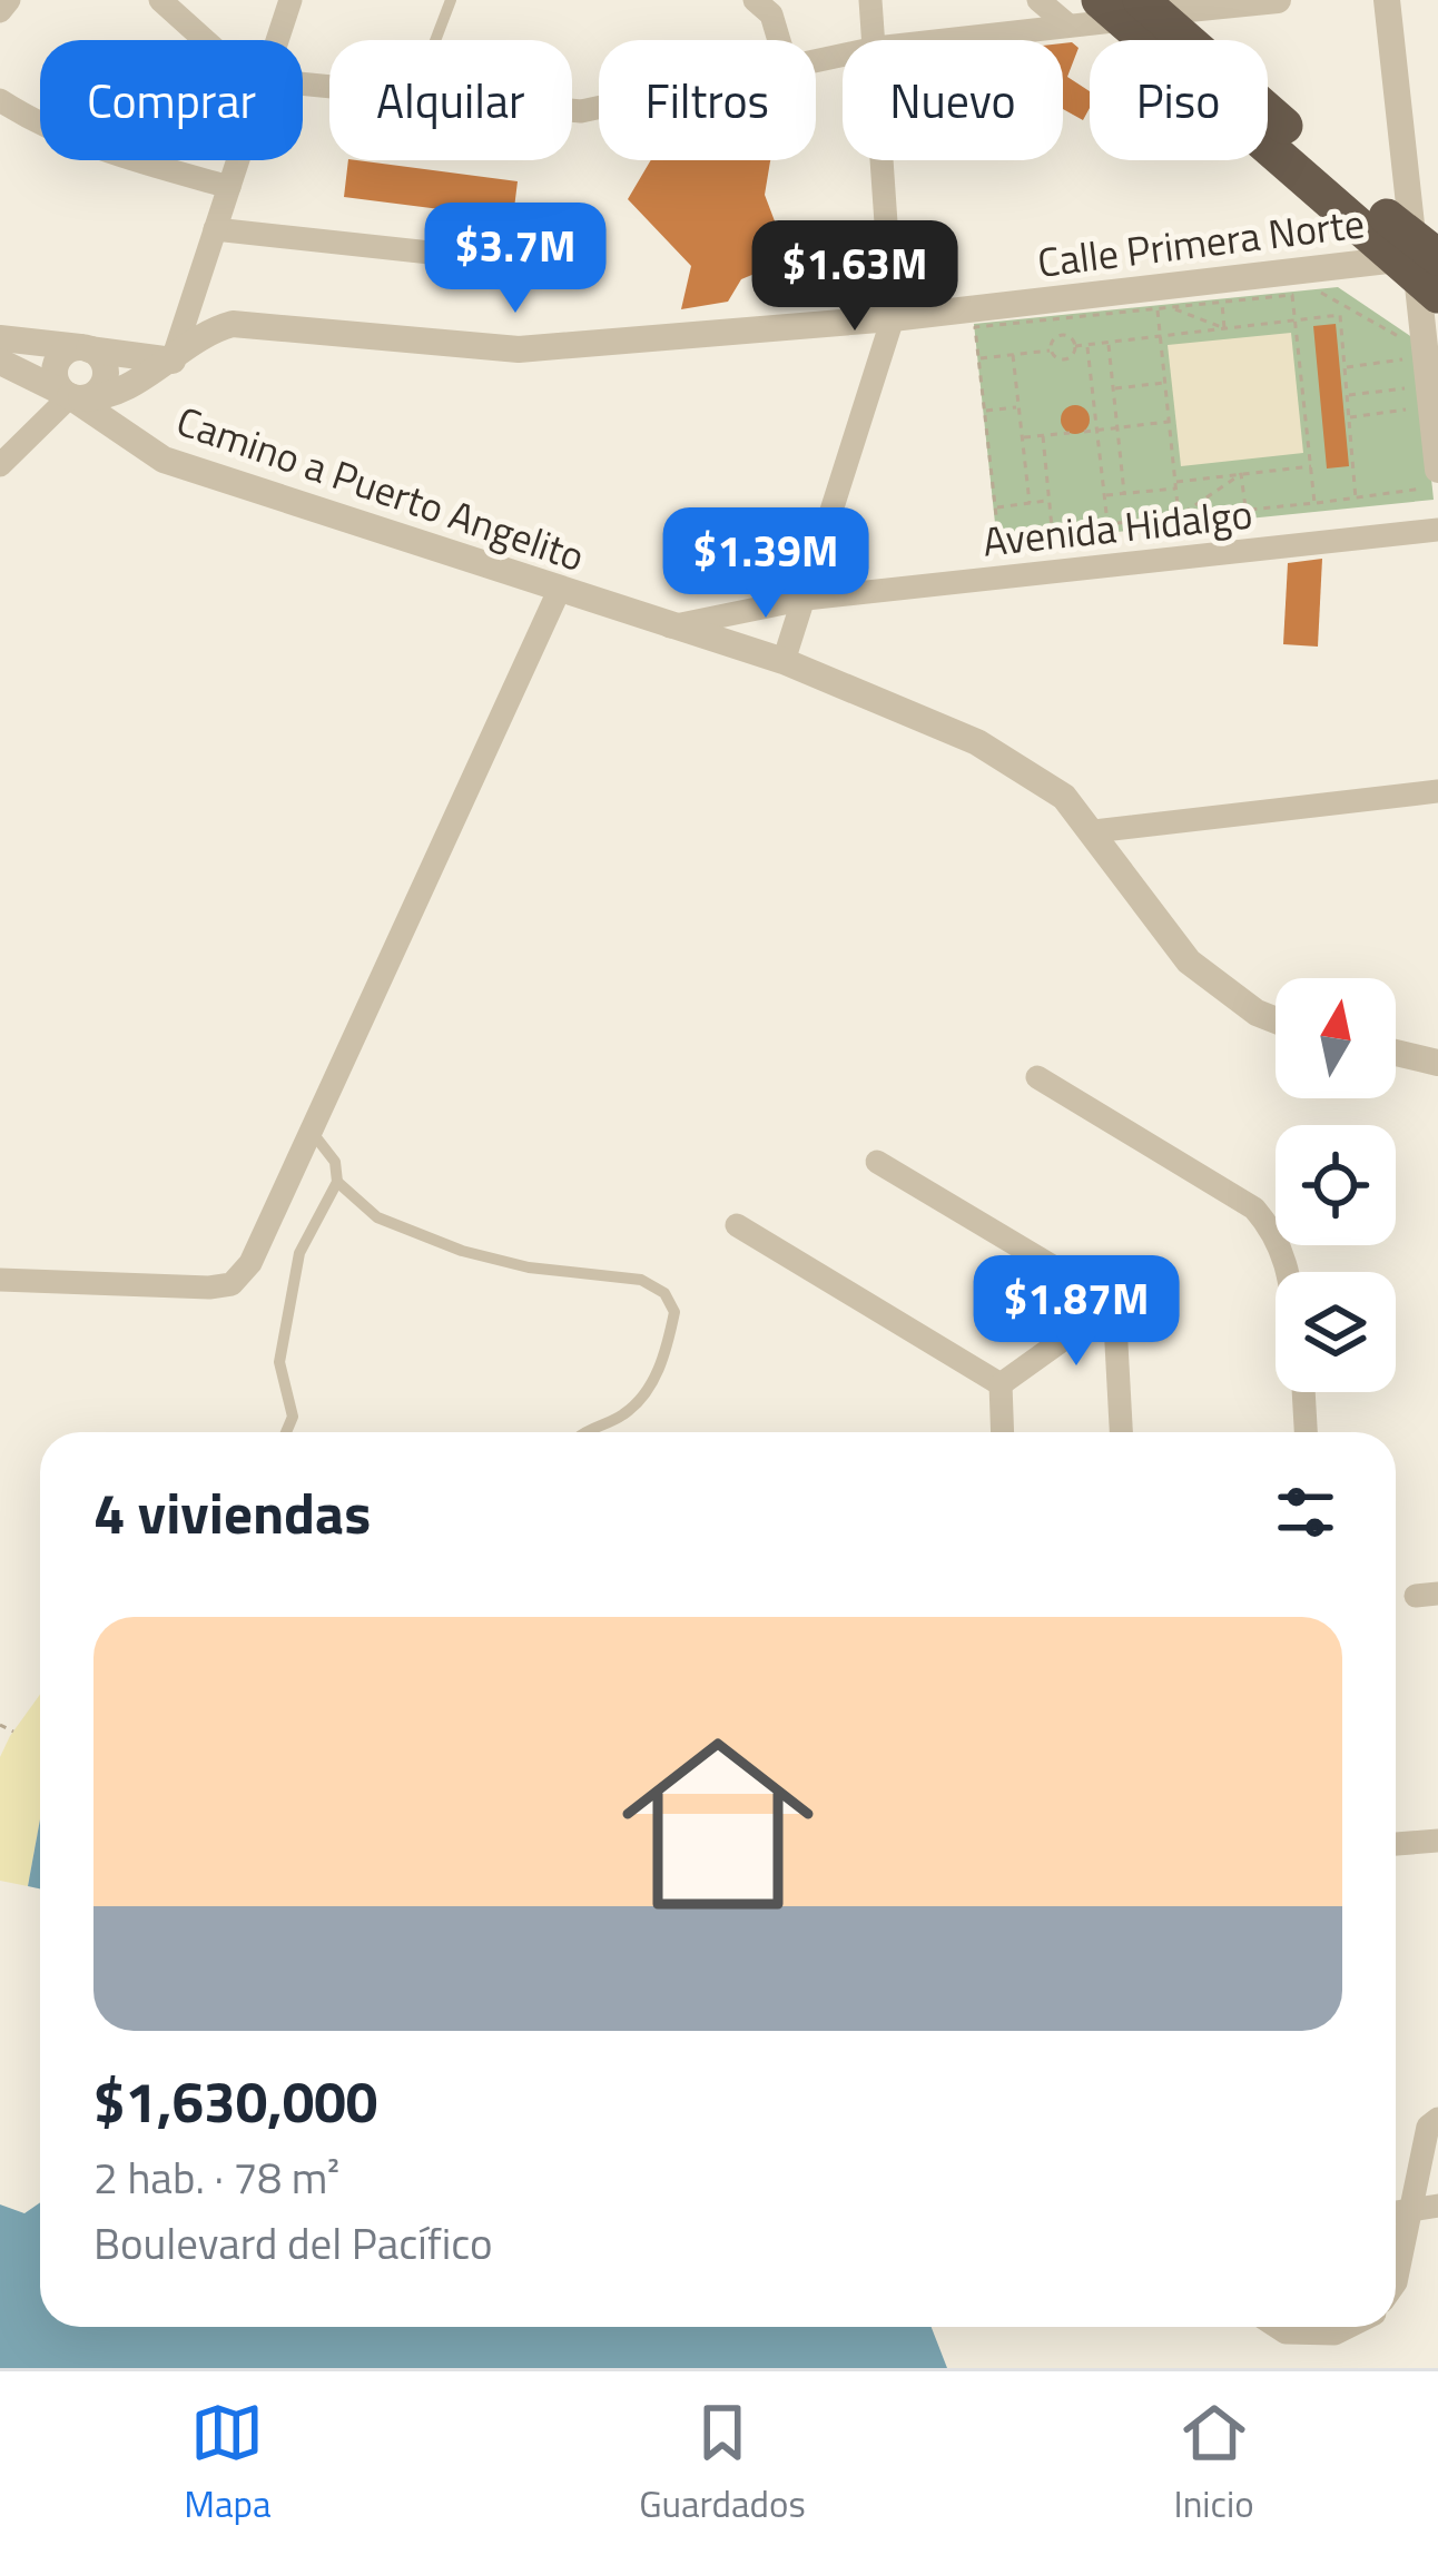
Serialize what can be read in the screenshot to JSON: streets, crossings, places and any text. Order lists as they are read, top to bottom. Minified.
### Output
{"streets":{"street":["Calle Primera Norte","Camino a Puerto Angelito","Avenida Hidalgo"]},"crossings":[["Calle Primera Norte","Camino a Puerto Angelito"],["Camino a Puerto Angelito","Avenida Hidalgo"]],"north":"top","page":{"chip":["Comprar","Alquilar","Filtros","Nuevo","Piso"],"price":["$3.7M","$1.63M","$1.39M","$1.87M"],"heading":"4 viviendas","list":[{"name":"$1,630,000","note":"2 hab. · 78 m² · Boulevard del Pacífico"}],"tabs":["Mapa","Guardados","Inicio"]}}
